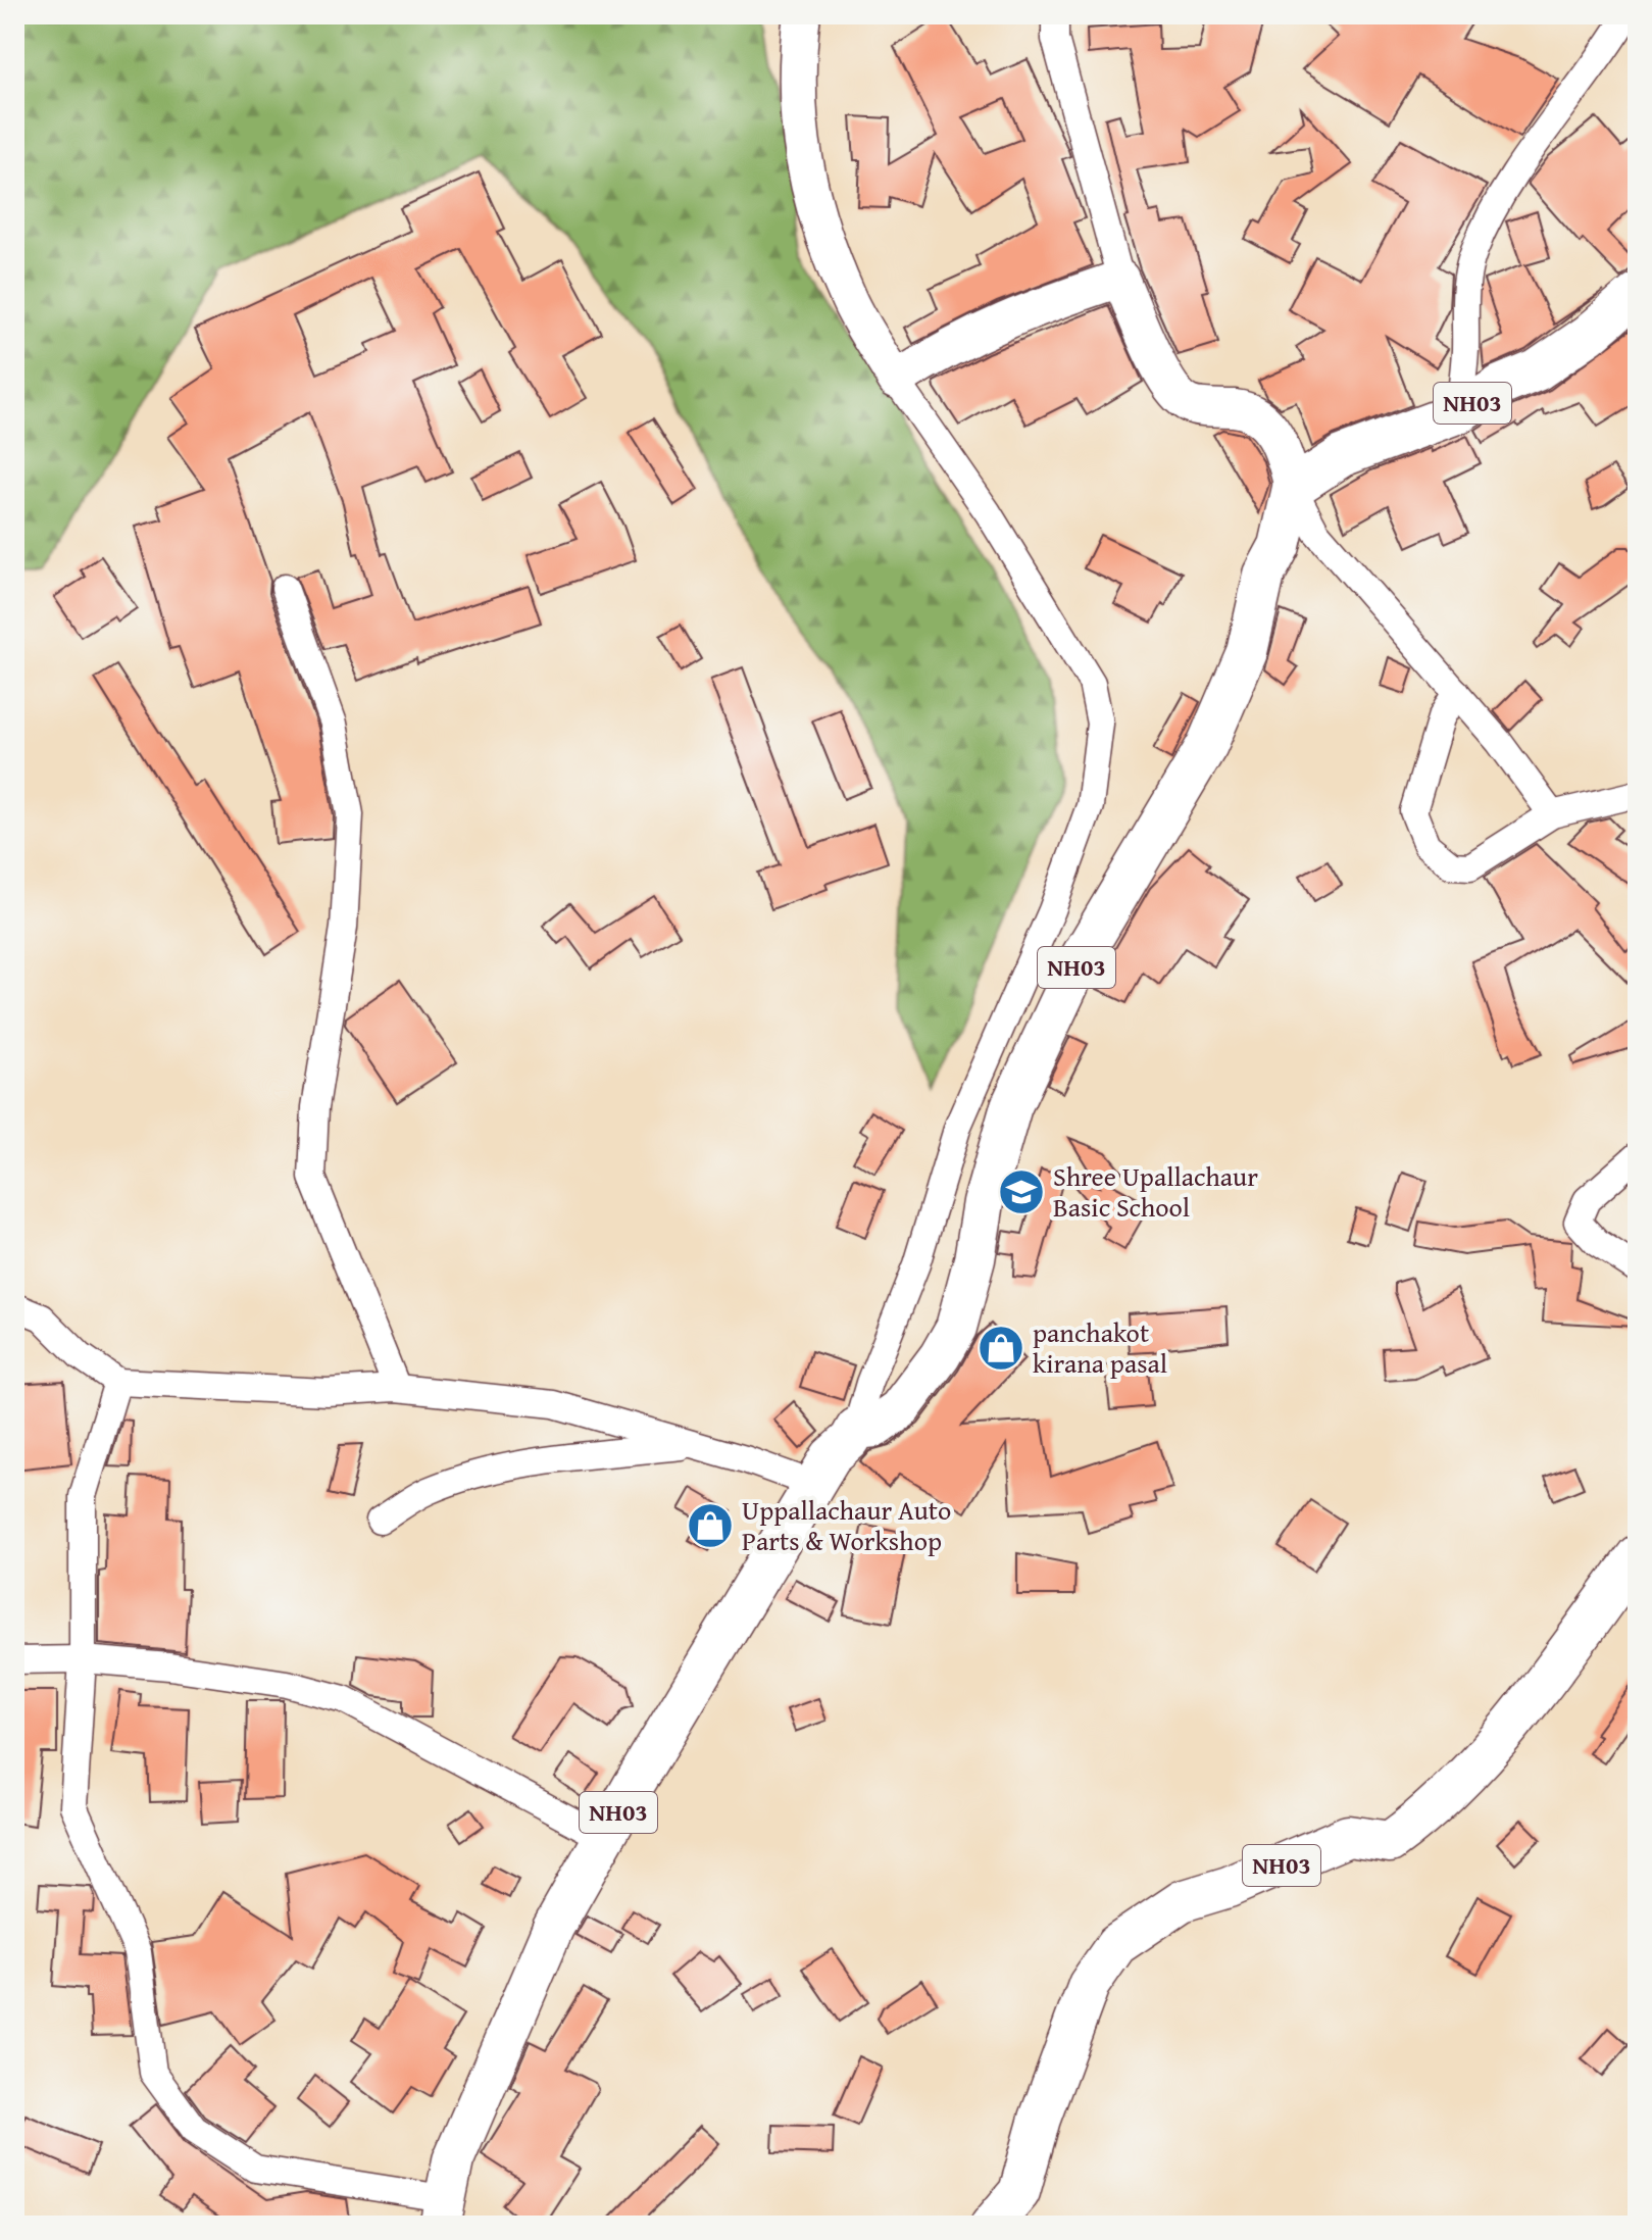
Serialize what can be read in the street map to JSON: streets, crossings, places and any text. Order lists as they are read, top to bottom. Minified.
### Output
{"streets":{"main road":["NH03"]},"places":{"school or university":["Shree Upallachaur Basic School"],"shop":["panchakot kirana pasal","Uppallachaur Auto Parts & Workshop"]}}
